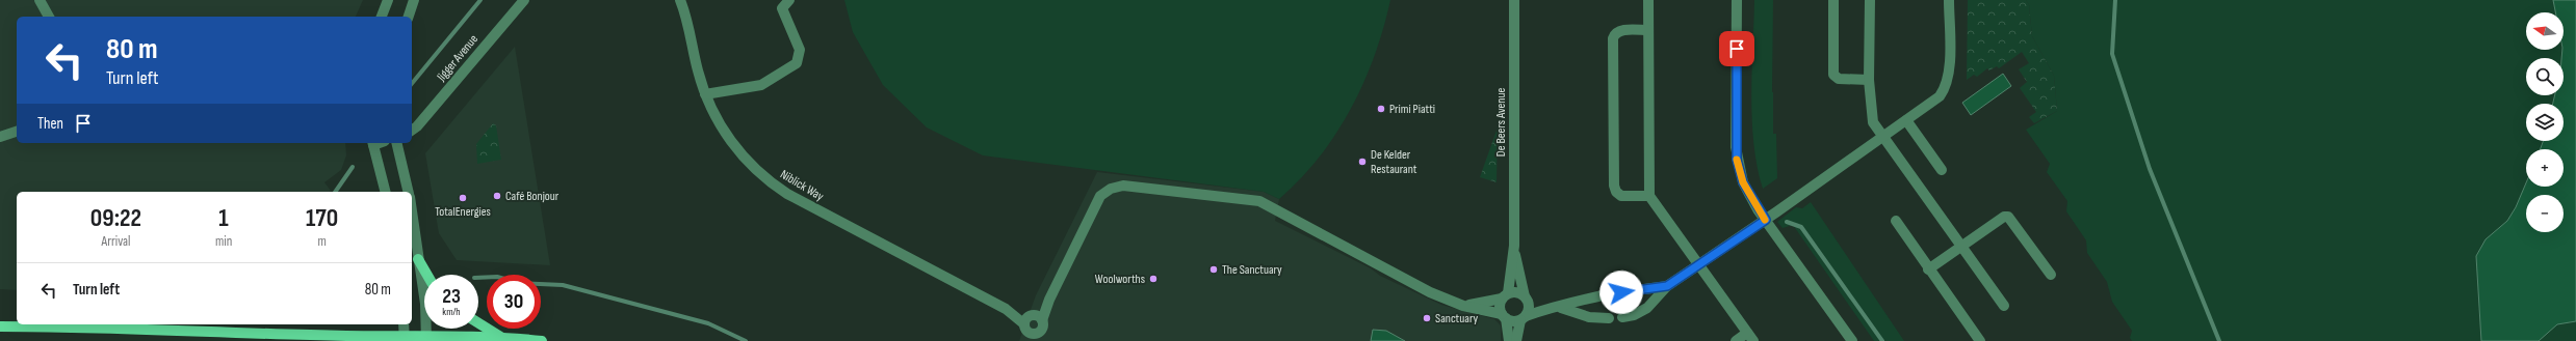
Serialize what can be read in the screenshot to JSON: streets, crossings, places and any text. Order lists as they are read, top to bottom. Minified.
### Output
{"streets":{"street":["Jigger Avenue","De Beers Avenue","Niblick Way"]},"places":["Primi Piatti","De Kelder Restaurant","Café Bonjour","TotalEnergies","The Sanctuary","Woolworths","Sanctuary"],"north":"left","page":{"map_buttons":["+","−"],"turn":["80 m","Turn left"],"then":"Then","eta":["09:22","Arrival","1","min","170","m"],"list":[{"name":"Turn left","value":"80 m"}],"speed":"23 km/h","limit":"30"}}
